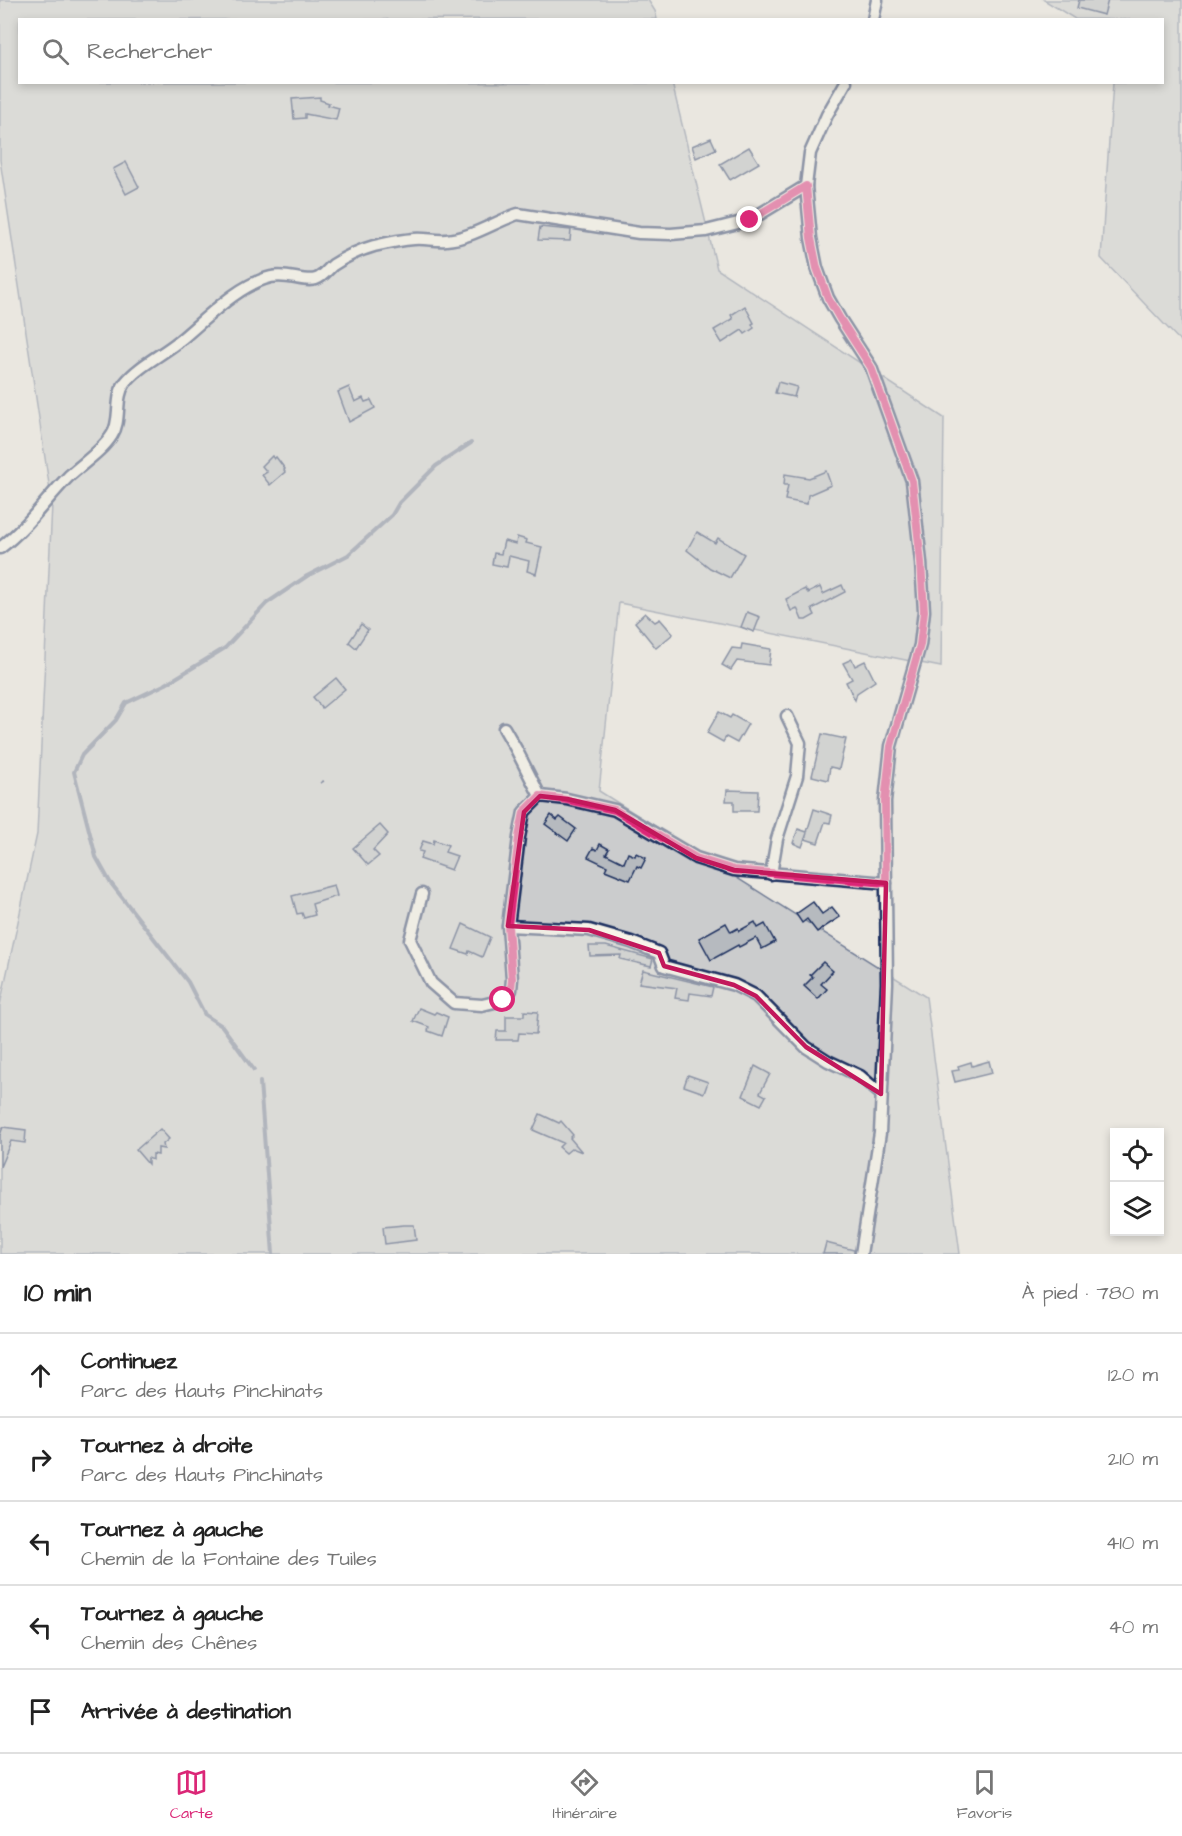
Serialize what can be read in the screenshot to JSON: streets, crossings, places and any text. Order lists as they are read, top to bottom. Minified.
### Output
{"page":{"search":"Rechercher","heading":["10 min","À pied · 780 m"],"list":[["Continuez","Parc des Hauts Pinchinats","120 m"],["Tournez à droite","Parc des Hauts Pinchinats","210 m"],["Tournez à gauche","Chemin de la Fontaine des Tuiles","410 m"],["Tournez à gauche","Chemin des Chênes","40 m"],"Arrivée à destination"],"nav":["Carte","Itinéraire","Favoris"]}}
